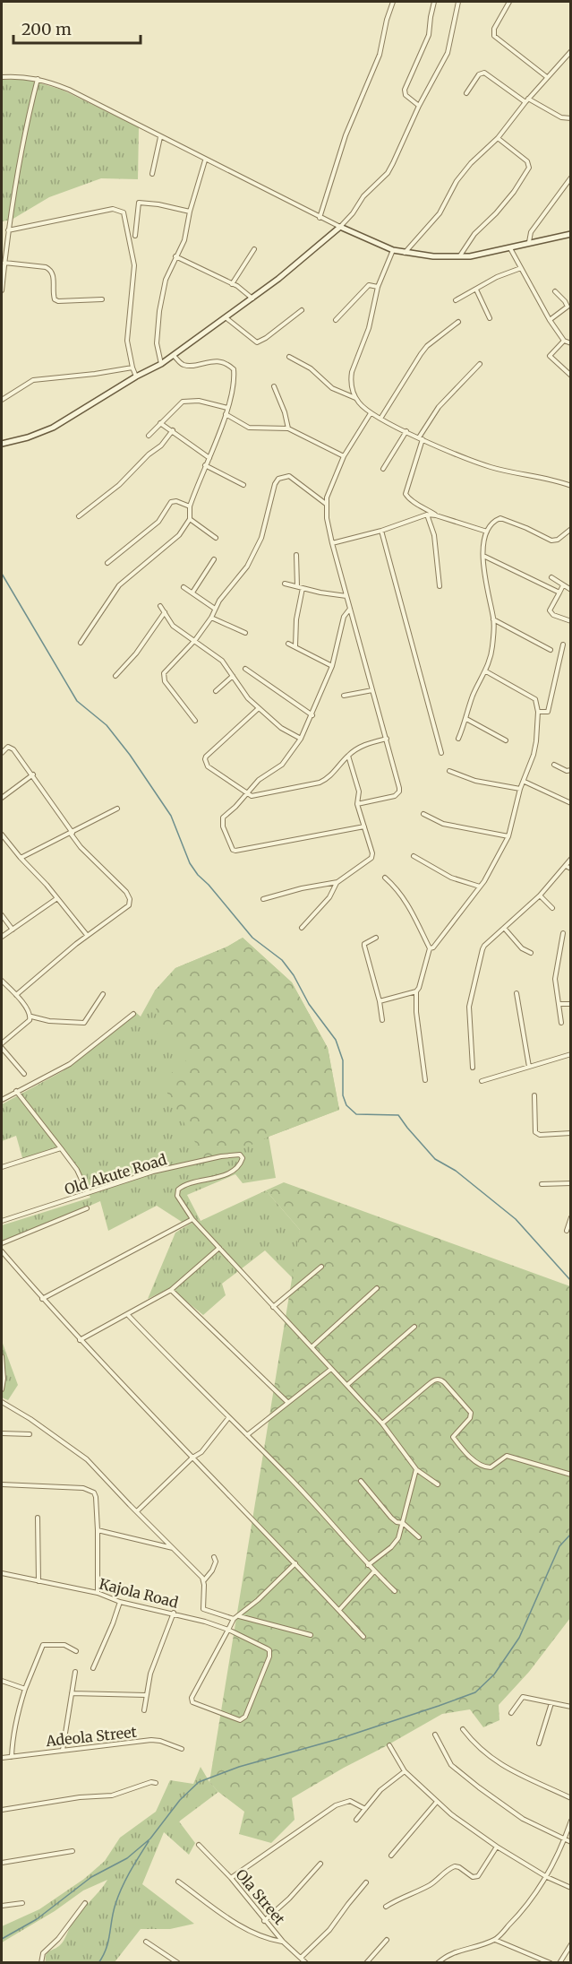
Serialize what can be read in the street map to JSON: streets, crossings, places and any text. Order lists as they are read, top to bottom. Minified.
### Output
{"streets":{"street":["Old Akute Road","Kajola Road","Adeola Street","Ola Street"]},"scale_bar":"200 m"}
